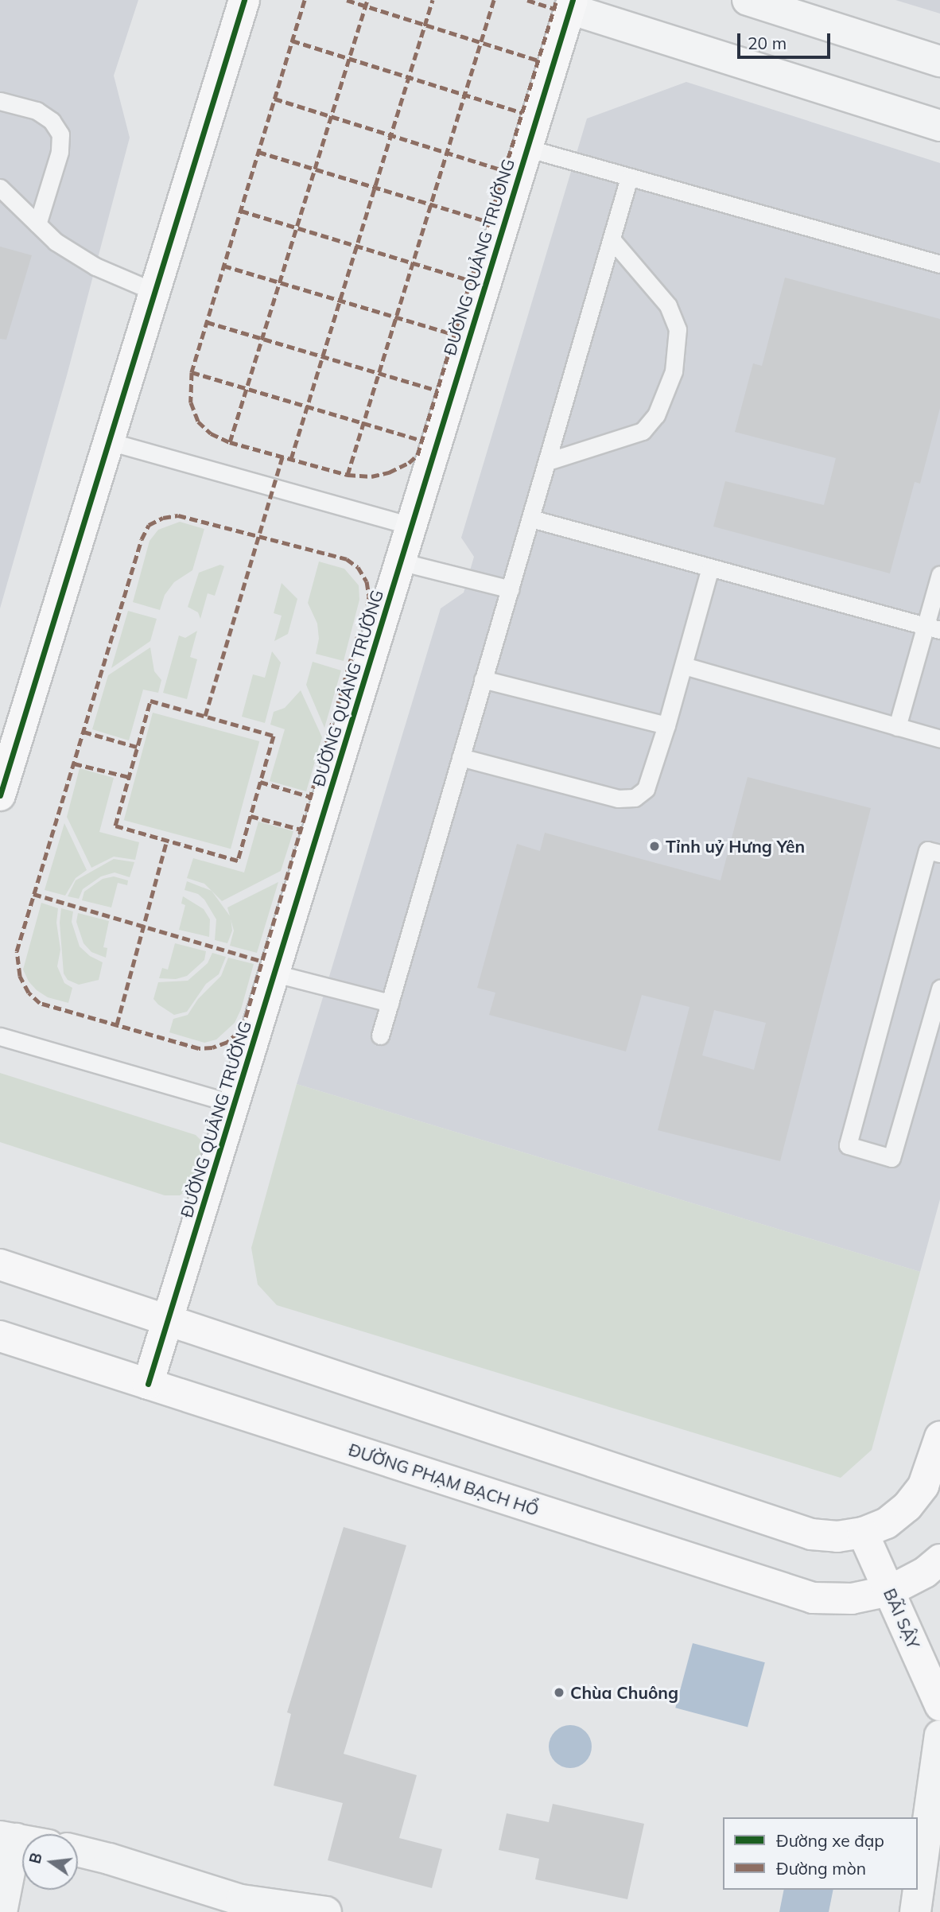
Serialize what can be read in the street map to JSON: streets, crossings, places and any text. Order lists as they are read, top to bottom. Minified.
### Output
{"streets":{"street":["ĐƯỜNG QUẢNG TRƯỜNG","ĐƯỜNG PHẠM BẠCH HỔ","BÃI SẬY"]},"crossings":[["ĐƯỜNG QUẢNG TRƯỜNG","ĐƯỜNG PHẠM BẠCH HỔ"],["ĐƯỜNG PHẠM BẠCH HỔ","BÃI SẬY"]],"places":["Tỉnh uỷ Hưng Yên","Chùa Chuông"],"legend":["Đường xe đạp","Đường mòn"],"scale_bar":"20 m","north":"left"}
